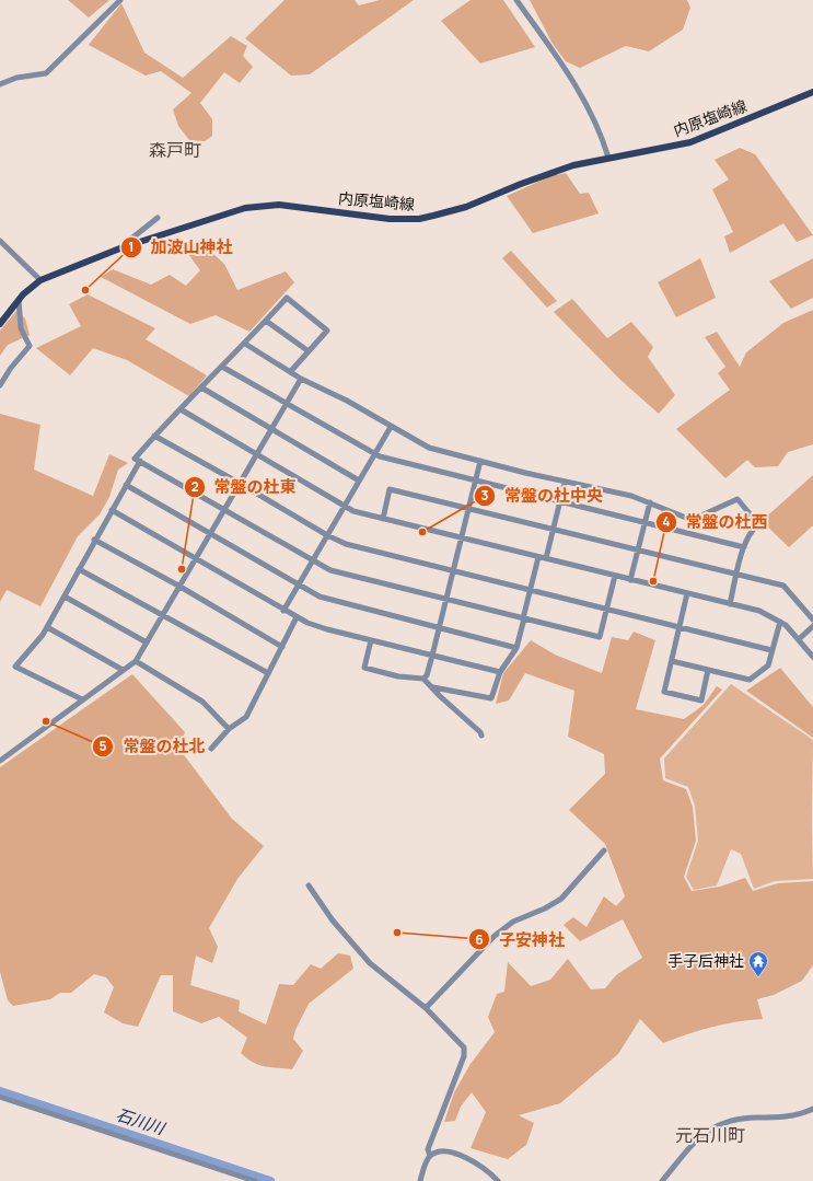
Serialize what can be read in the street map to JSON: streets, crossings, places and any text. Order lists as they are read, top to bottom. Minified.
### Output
{"streets":{"main road":["内原塩崎線"]},"districts":["森戸町","元石川町"],"water":["石川川"],"places":{"other":["加波山神社","常盤の杜中央","常盤の杜東","常盤の杜西","常盤の杜北","子安神社"],"temple":["手子后神社"]}}
